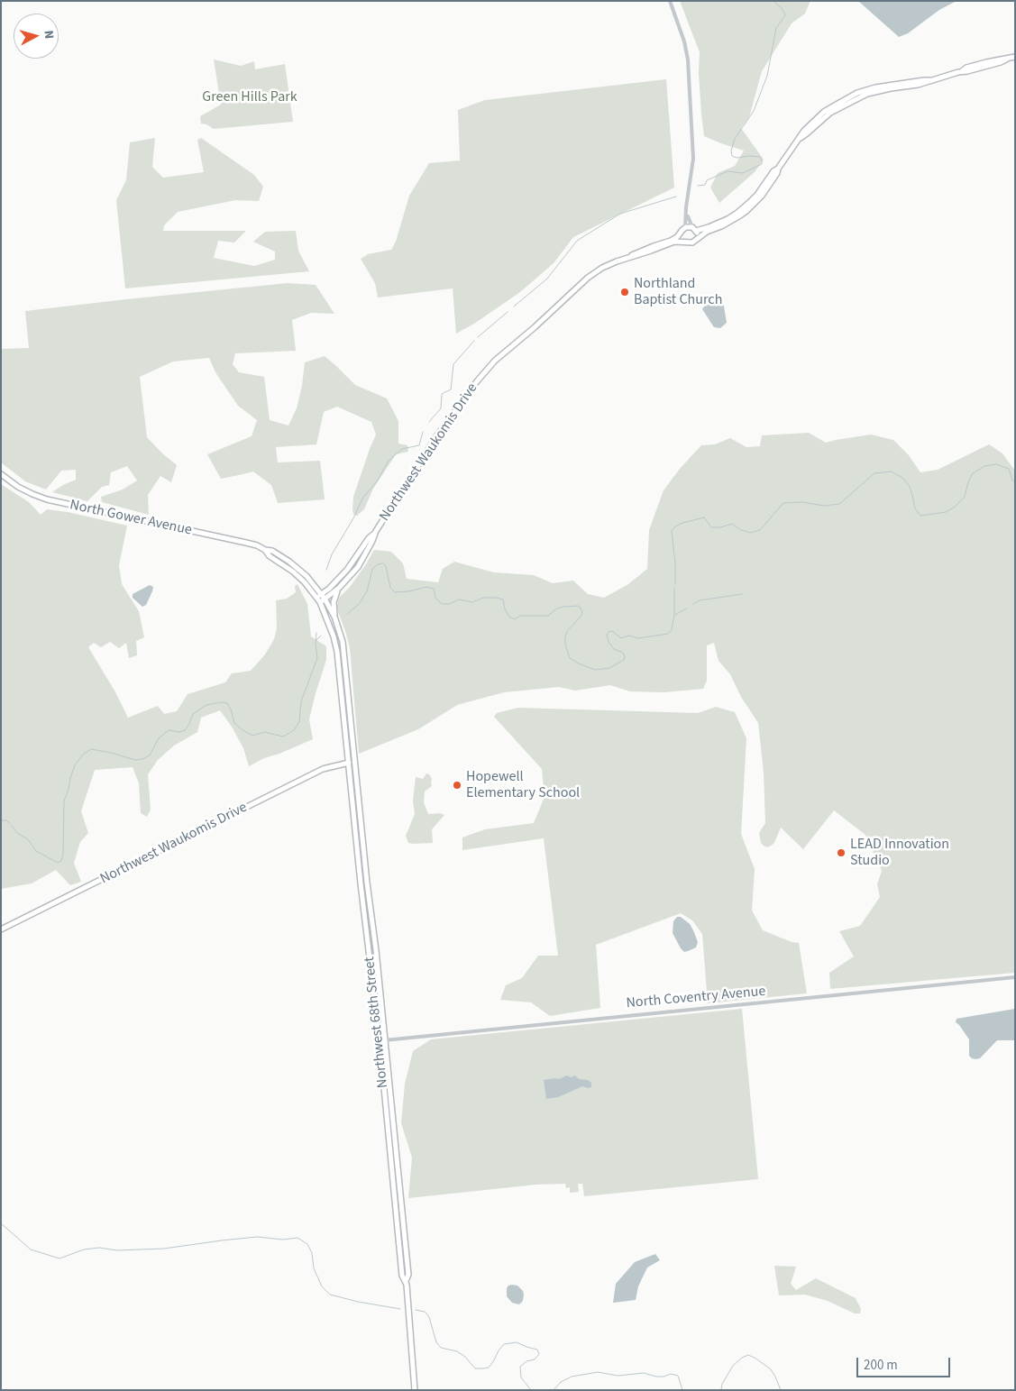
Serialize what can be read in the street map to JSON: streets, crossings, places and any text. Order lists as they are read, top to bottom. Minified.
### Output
{"streets":{"main road":["Northwest Waukomis Drive","North Gower Avenue","Northwest 68th Street"],"street":["North Coventry Avenue"]},"crossings":[["Northwest Waukomis Drive","North Gower Avenue"],["Northwest Waukomis Drive","Northwest 68th Street"],["North Gower Avenue","Northwest 68th Street"],["North Coventry Avenue","Northwest 68th Street"]],"parks":["Green Hills Park"],"places":["Northland Baptist Church","Hopewell Elementary School","LEAD Innovation Studio"],"scale_bar":"200 m","north":"right"}
